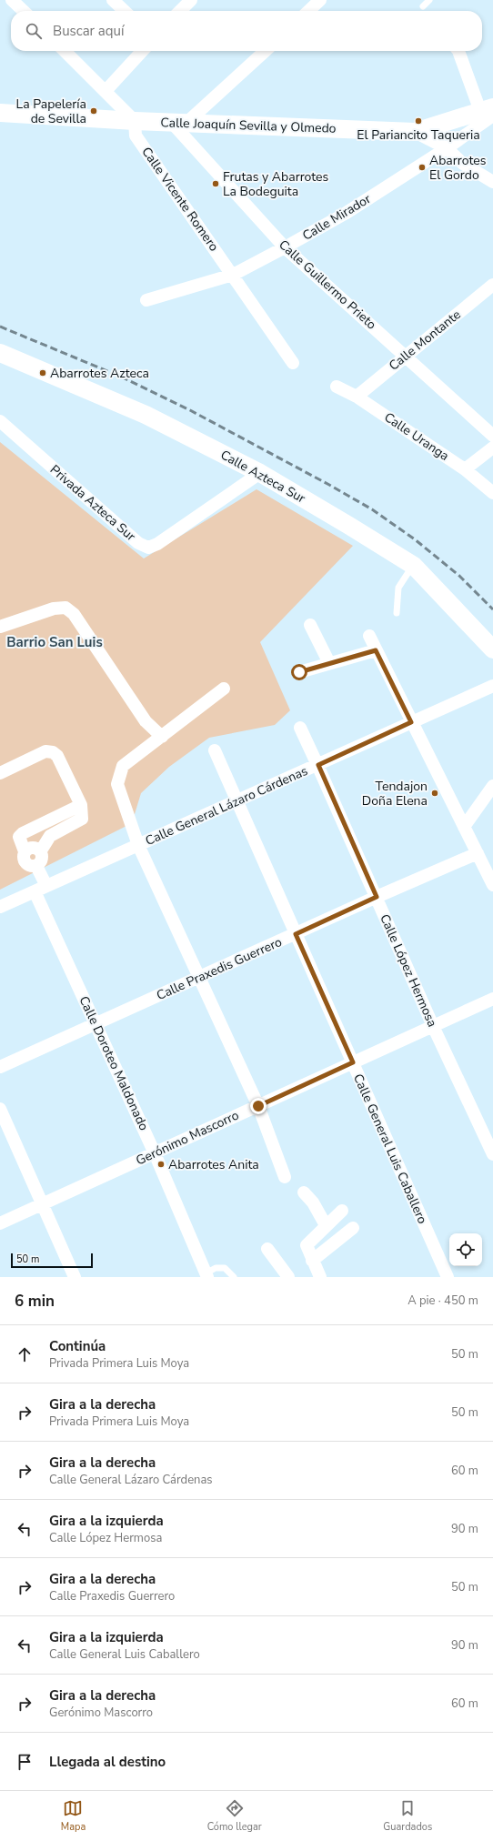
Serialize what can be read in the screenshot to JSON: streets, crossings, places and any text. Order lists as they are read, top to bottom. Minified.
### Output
{"streets":{"street":["Calle Joaquín Sevilla y Olmedo","Calle Vicente Romero","Calle Mirador","Calle Guillermo Prieto","Calle Montante","Calle Uranga","Calle Azteca Sur","Privada Azteca Sur","Calle General Lázaro Cárdenas","Calle Praxedis Guerrero","Calle López Hermosa","Calle Doroteo Maldonado","Gerónimo Mascorro","Calle General Luis Caballero"]},"crossings":[["Calle Joaquín Sevilla y Olmedo","Calle Vicente Romero"],["Calle Joaquín Sevilla y Olmedo","Calle Mirador"],["Calle Joaquín Sevilla y Olmedo","Calle Guillermo Prieto"],["Calle Vicente Romero","Calle Mirador"],["Calle Mirador","Calle Guillermo Prieto"],["Calle Guillermo Prieto","Calle Montante"],["Calle Montante","Calle Uranga"],["Calle Azteca Sur","Privada Azteca Sur"],["Calle General Lázaro Cárdenas","Calle López Hermosa"],["Calle General Lázaro Cárdenas","Calle Doroteo Maldonado"],["Calle General Lázaro Cárdenas","Calle General Luis Caballero"],["Calle Praxedis Guerrero","Calle López Hermosa"],["Calle Praxedis Guerrero","Calle Doroteo Maldonado"],["Calle Praxedis Guerrero","Calle General Luis Caballero"],["Calle López Hermosa","Gerónimo Mascorro"],["Calle Doroteo Maldonado","Gerónimo Mascorro"],["Gerónimo Mascorro","Calle General Luis Caballero"]],"districts":["Barrio San Luis"],"places":["La Papelería de Sevilla","El Pariancito Taqueria","Abarrotes El Gordo","Frutas y Abarrotes La Bodeguita","Abarrotes Azteca","Tendajon Doña Elena","Abarrotes Anita"],"scale_bar":"50 m","page":{"search":"Buscar aquí","scale":"50 m","heading":["6 min","A pie · 450 m"],"list":[["Continúa","Privada Primera Luis Moya","50 m"],["Gira a la derecha","Privada Primera Luis Moya","50 m"],["Gira a la derecha","Calle General Lázaro Cárdenas","60 m"],["Gira a la izquierda","Calle López Hermosa","90 m"],["Gira a la derecha","Calle Praxedis Guerrero","50 m"],["Gira a la izquierda","Calle General Luis Caballero","90 m"],["Gira a la derecha","Gerónimo Mascorro","60 m"],"Llegada al destino"],"nav":["Mapa","Cómo llegar","Guardados"]}}
